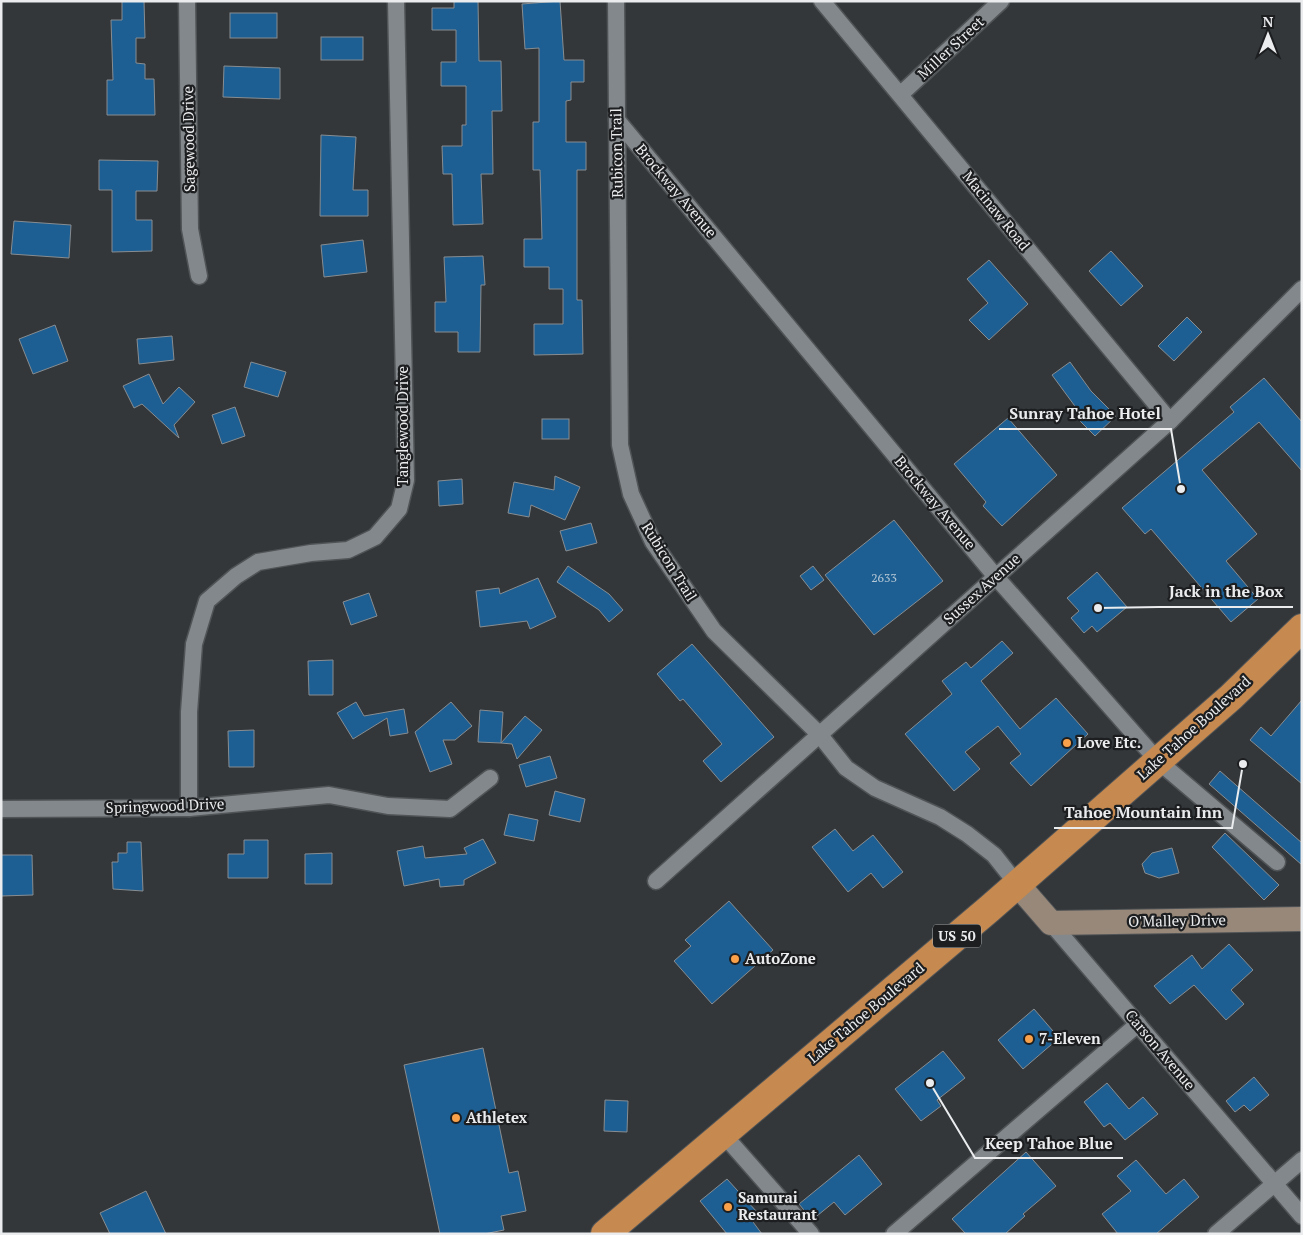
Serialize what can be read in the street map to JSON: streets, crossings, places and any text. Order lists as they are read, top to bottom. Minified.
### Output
{"streets":{"highway":["Lake Tahoe Boulevard","US 50"],"street":["Miller Street","Sagewood Drive","Rubicon Trail","Brockway Avenue","Macinaw Road","Tanglewood Drive","Sussex Avenue","Springwood Drive","O'Malley Drive","Carson Avenue"]},"crossings":[["Miller Street","Macinaw Road"],["Rubicon Trail","Brockway Avenue"],["Rubicon Trail","Sussex Avenue"],["Rubicon Trail","Lake Tahoe Boulevard"],["Rubicon Trail","Carson Avenue"],["Brockway Avenue","Sussex Avenue"],["Brockway Avenue","Lake Tahoe Boulevard"],["Macinaw Road","Sussex Avenue"],["Tanglewood Drive","Springwood Drive"],["Lake Tahoe Boulevard","Carson Avenue"],["O'Malley Drive","Carson Avenue"]],"places":["Sunray Tahoe Hotel","Jack in the Box","Love Etc.","Tahoe Mountain Inn","AutoZone","7-Eleven","Keep Tahoe Blue","Athletex","Samurai Restaurant"],"house_numbers":["2633"],"north":"top"}
